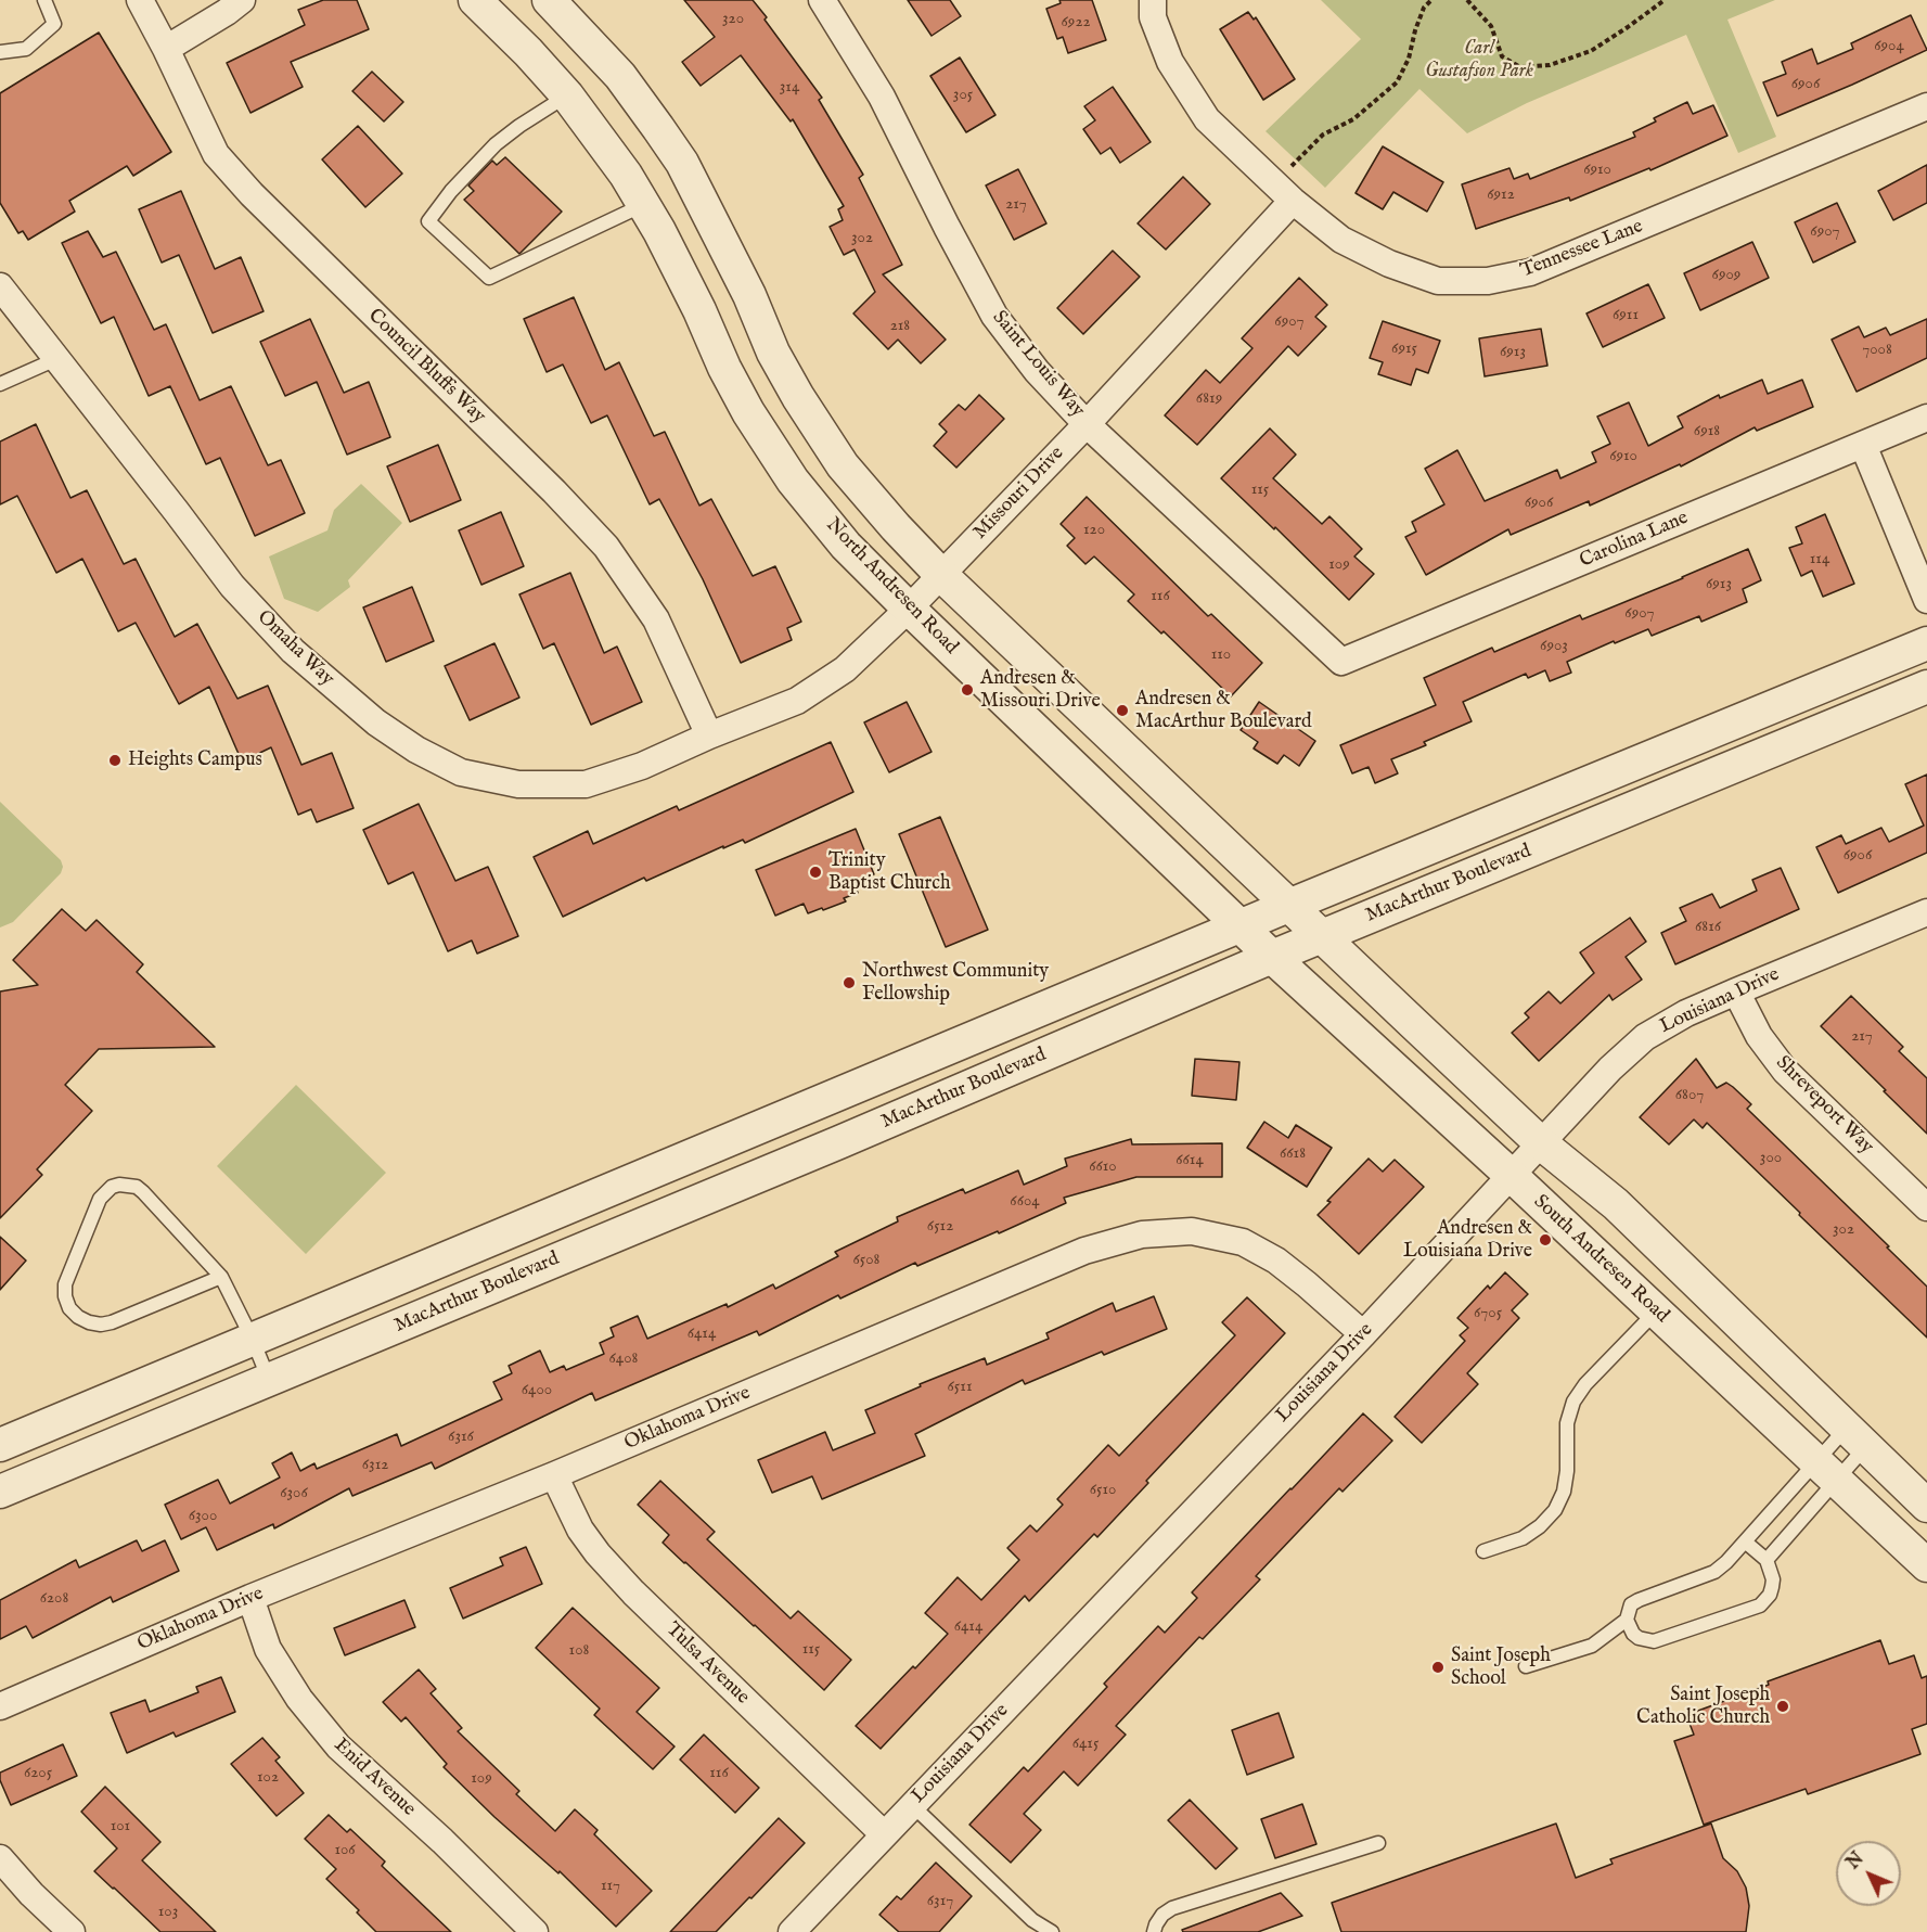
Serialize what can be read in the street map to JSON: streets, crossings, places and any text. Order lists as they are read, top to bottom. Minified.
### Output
{"streets":{"street":["Tennessee Lane","Saint Louis Way","Council Bluffs Way","Missouri Drive","Carolina Lane","North Andresen Road","Omaha Way","MacArthur Boulevard","Louisiana Drive","Shreveport Way","South Andresen Road","Oklahoma Drive","Tulsa Avenue","Enid Avenue"]},"crossings":[["Tennessee Lane","Missouri Drive"],["Saint Louis Way","Missouri Drive"],["Saint Louis Way","Carolina Lane"],["Council Bluffs Way","Missouri Drive"],["Council Bluffs Way","Omaha Way"],["Missouri Drive","North Andresen Road"],["Missouri Drive","Omaha Way"],["North Andresen Road","MacArthur Boulevard"],["North Andresen Road","South Andresen Road"],["MacArthur Boulevard","South Andresen Road"],["Louisiana Drive","Shreveport Way"],["Louisiana Drive","South Andresen Road"],["Louisiana Drive","Oklahoma Drive"],["Louisiana Drive","Tulsa Avenue"],["Oklahoma Drive","Tulsa Avenue"],["Oklahoma Drive","Enid Avenue"]],"parks":["Carl Gustafson Park"],"places":["Andresen & Missouri Drive","Andresen & MacArthur Boulevard","Heights Campus","Trinity Baptist Church","Northwest Community Fellowship","Andresen & Louisiana Drive","Saint Joseph School","Saint Joseph Catholic Church"],"house_numbers":["320","6922","6904","6906","314","305","6910","6912","217","6907","302","6909","6911","6907","218","6915","7008","6913","6819","6918","6910","115","6906","120","114","109","6913","116","6907","6903","110","6906","6816","217","6807","6618","300","6614","6610","6604","6512","302","6508","6705","6414","6408","6511","6400","6316","6312","6510","6306","6300","6208","6414","115","108","6415","6205","116","102","109","101","106","117","6317","103"],"north":"top left"}
